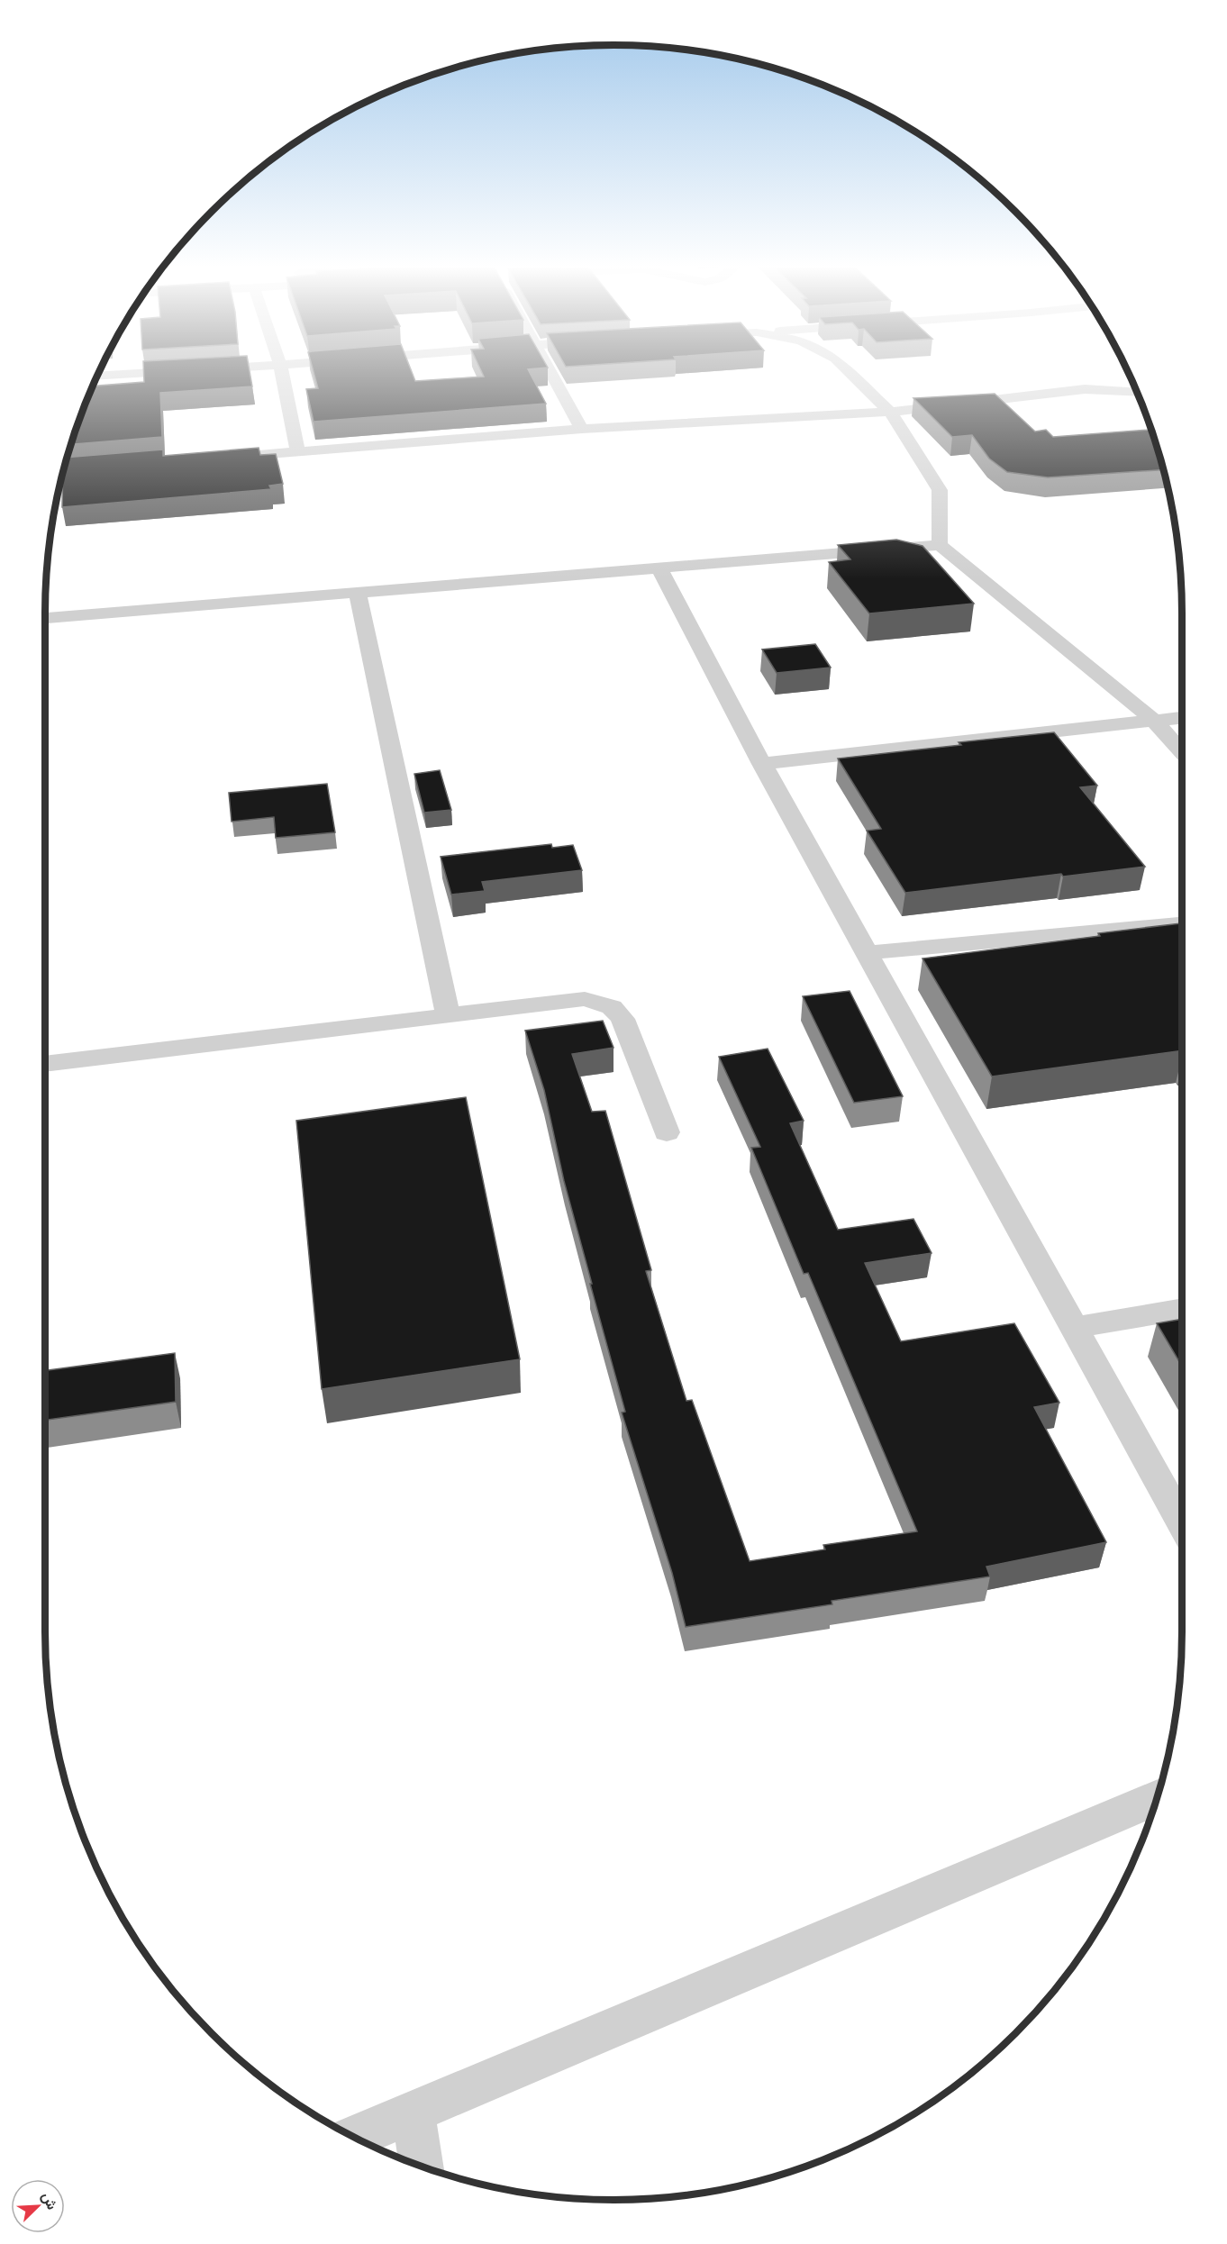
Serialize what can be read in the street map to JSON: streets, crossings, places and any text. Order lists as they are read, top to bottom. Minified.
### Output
{"north":"top right"}
